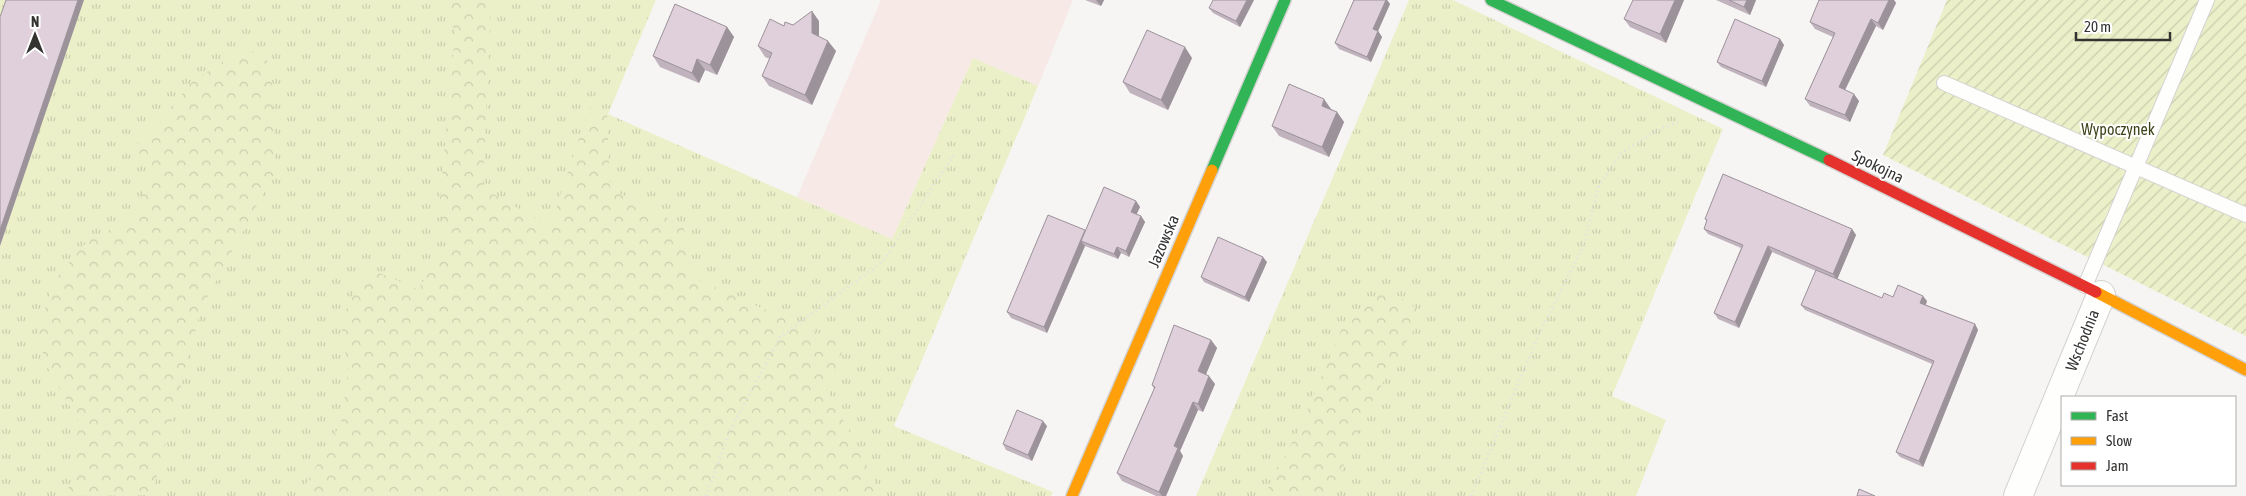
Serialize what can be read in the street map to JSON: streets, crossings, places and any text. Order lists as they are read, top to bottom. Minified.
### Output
{"streets":{"street":["Spokojna","Jazowska","Wschodnia"]},"crossings":[["Spokojna","Wschodnia"]],"parks":["Wypoczynek"],"legend":["Fast","Slow","Jam"],"scale_bar":"20 m","north":"top"}
